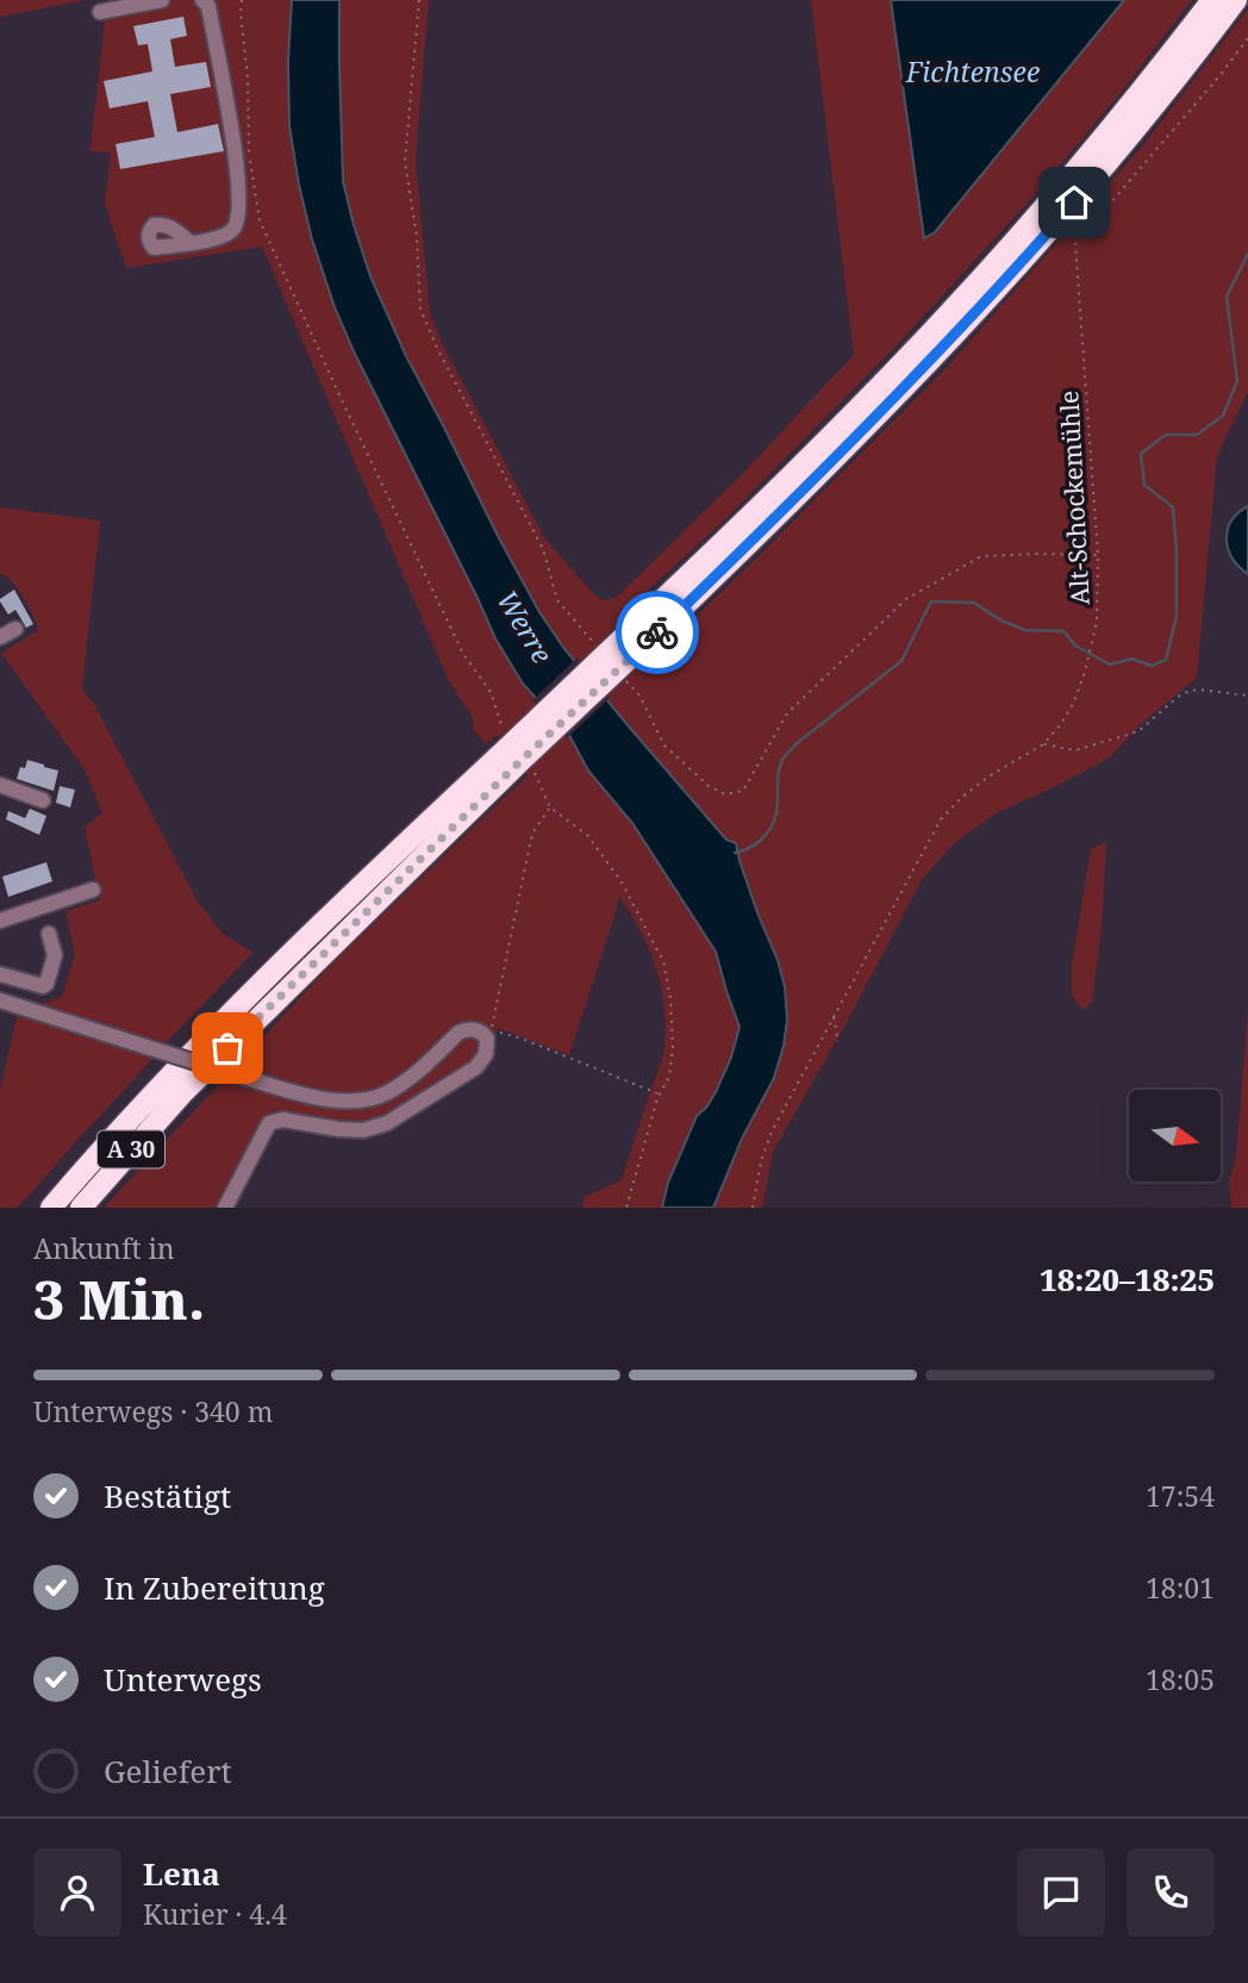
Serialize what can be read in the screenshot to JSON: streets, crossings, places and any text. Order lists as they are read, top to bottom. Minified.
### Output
{"streets":{"highway":["A 30"],"path":["Alt-Schockemühle"]},"water":["Fichtensee","Werre"],"north":"right","page":{"heading":["3 Min.","Ankunft in","18:20–18:25"],"panel":["Lena","Kurier · 4.4"],"bar":"Unterwegs · 340 m","list":[["Bestätigt","17:54"],["In Zubereitung","18:01"],["Unterwegs","18:05"],"Geliefert"]}}
